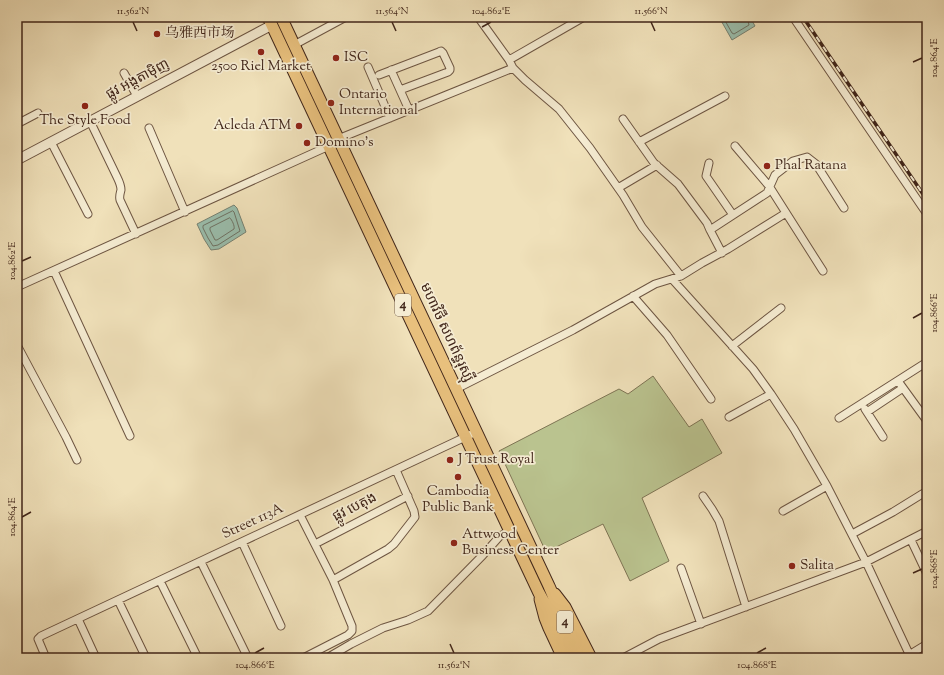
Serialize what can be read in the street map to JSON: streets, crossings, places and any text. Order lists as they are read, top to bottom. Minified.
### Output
{"streets":{"main road":["4","មហាវិថី សហព័ន្ធរុស្ស៊ី"],"street":["ផ្លូវ អង្តតាម៉ិញ","ផ្លូវ បេតុង","Street 113A"]},"crossings":[["ផ្លូវ អង្តតាម៉ិញ","មហាវិថី សហព័ន្ធរុស្ស៊ី"],["4","មហាវិថី សហព័ន្ធរុស្ស៊ី"],["មហាវិថី សហព័ន្ធរុស្ស៊ី","Street 113A"]],"places":["乌雅西市场","2500 Riel Market","ISC","Ontario International","The Style Food","Acleda ATM","Domino's","Phal Ratana","J Trust Royal","Cambodia Public Bank","Attwood Business Center","Salita"],"coordinates":["11.562°N","11.564°N","104.862°E","11.566°N","104.864°E","104.866°E","104.868°E"]}
